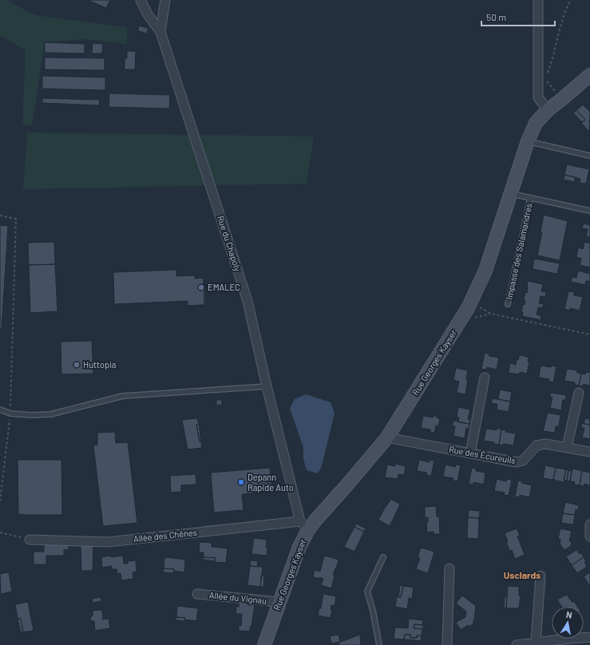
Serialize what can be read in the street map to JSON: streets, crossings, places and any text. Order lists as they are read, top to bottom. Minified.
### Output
{"streets":{"street":["Rue du Chapoly","Rue Georges Kayser","Rue des Écureuils","Allée des Chênes","Allée du Vignau"],"lane":["Impasse des Salamandres"]},"crossings":[["Rue du Chapoly","Rue Georges Kayser"],["Rue du Chapoly","Allée des Chênes"],["Rue Georges Kayser","Rue des Écureuils"],["Rue Georges Kayser","Allée des Chênes"],["Rue Georges Kayser","Allée du Vignau"]],"districts":["Usclards"],"places":["EMALEC","Huttopia","Depann Rapide Auto"],"scale_bar":"50 m","north":"top"}
